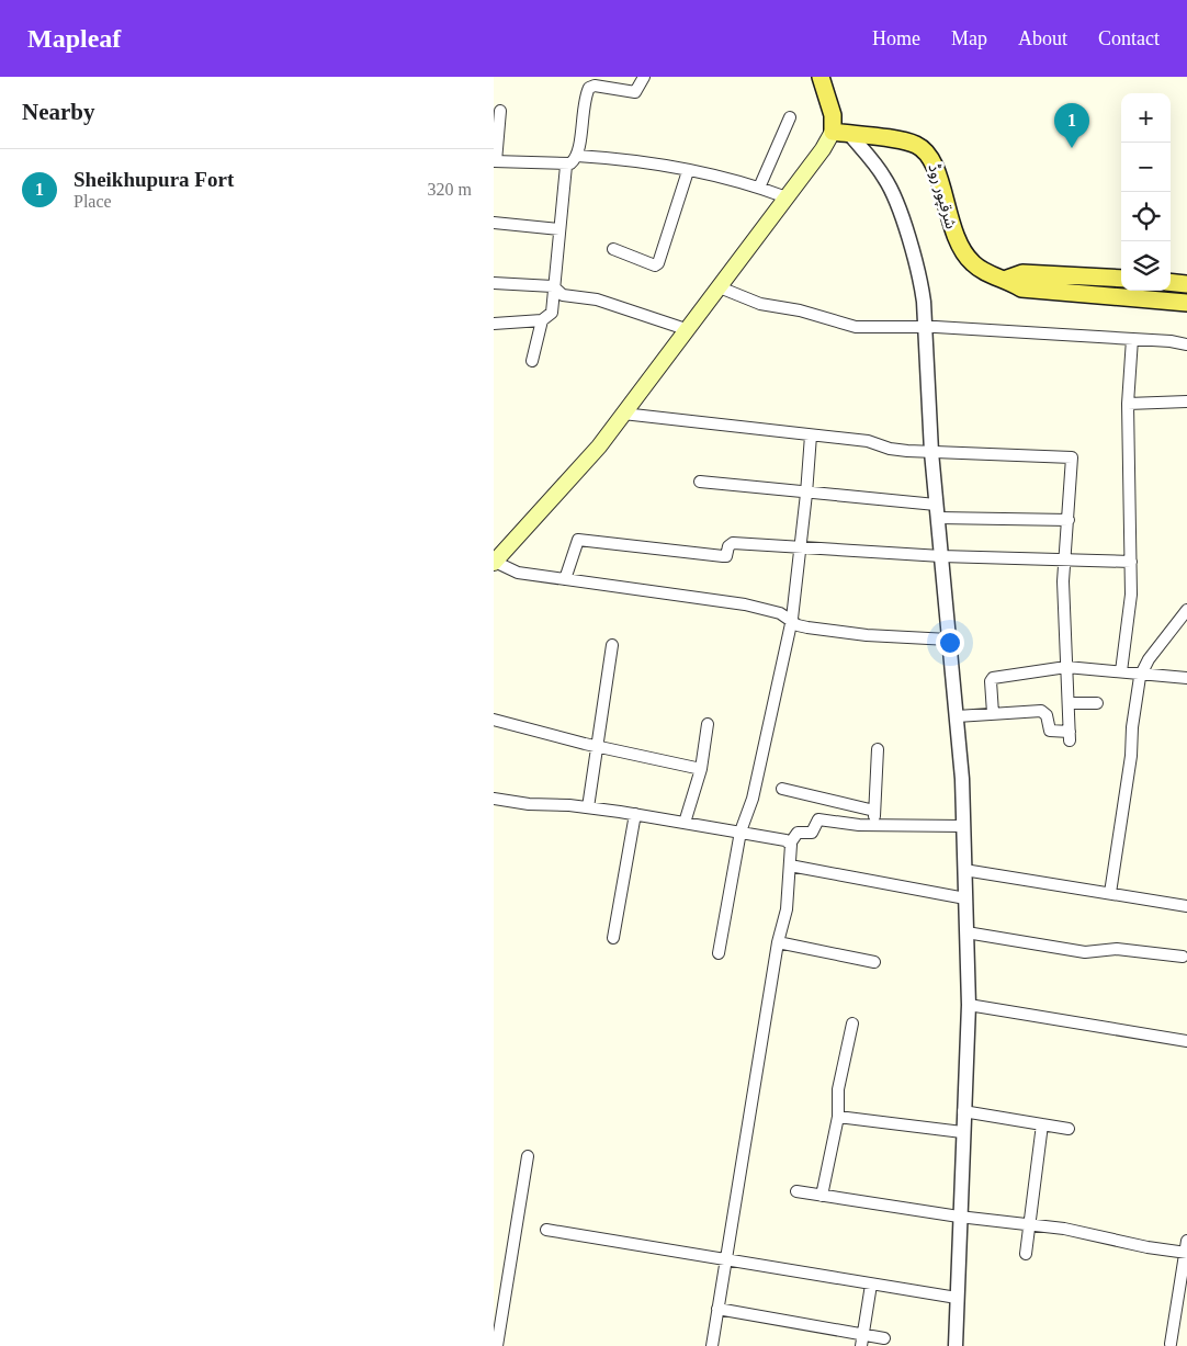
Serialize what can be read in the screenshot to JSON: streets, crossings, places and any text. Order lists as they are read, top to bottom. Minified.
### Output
{"streets":{"main road":["شرقپور روڈ"]},"page":{"header":"Mapleaf","nav":["Home","Map","About","Contact"],"heading":"Nearby","map_buttons":["+","−"],"pins":"1","list":[{"mark":"1","name":"Sheikhupura Fort","note":"Place","value":"320 m"}]}}
